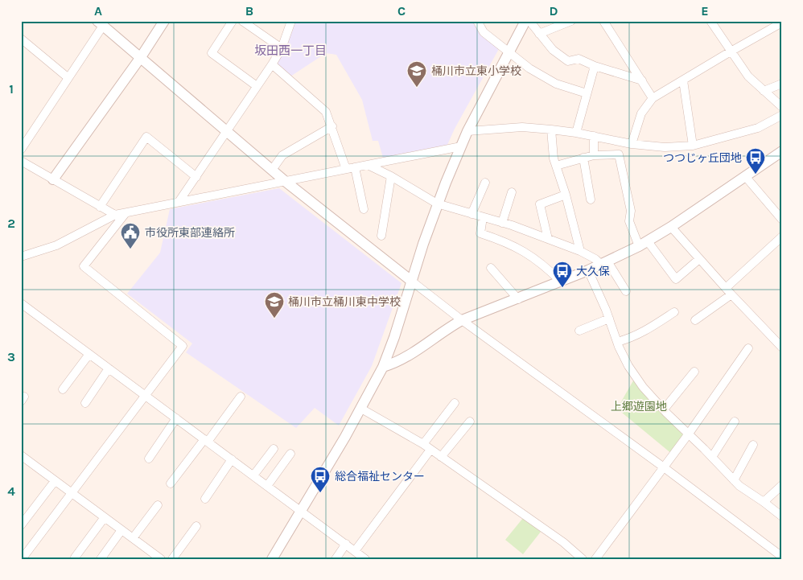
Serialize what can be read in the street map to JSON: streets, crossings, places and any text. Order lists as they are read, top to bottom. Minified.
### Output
{"districts":["坂田西一丁目"],"parks":["上郷遊園地"],"places":{"school or university":["桶川市立東小学校","桶川市立桶川東中学校"],"bus stop":["つつじヶ丘団地","大久保","総合福祉センター"],"public building":["市役所東部連絡所"]},"grid":{"columns":["A","B","C","D","E"],"rows":["1","2","3","4"]}}
